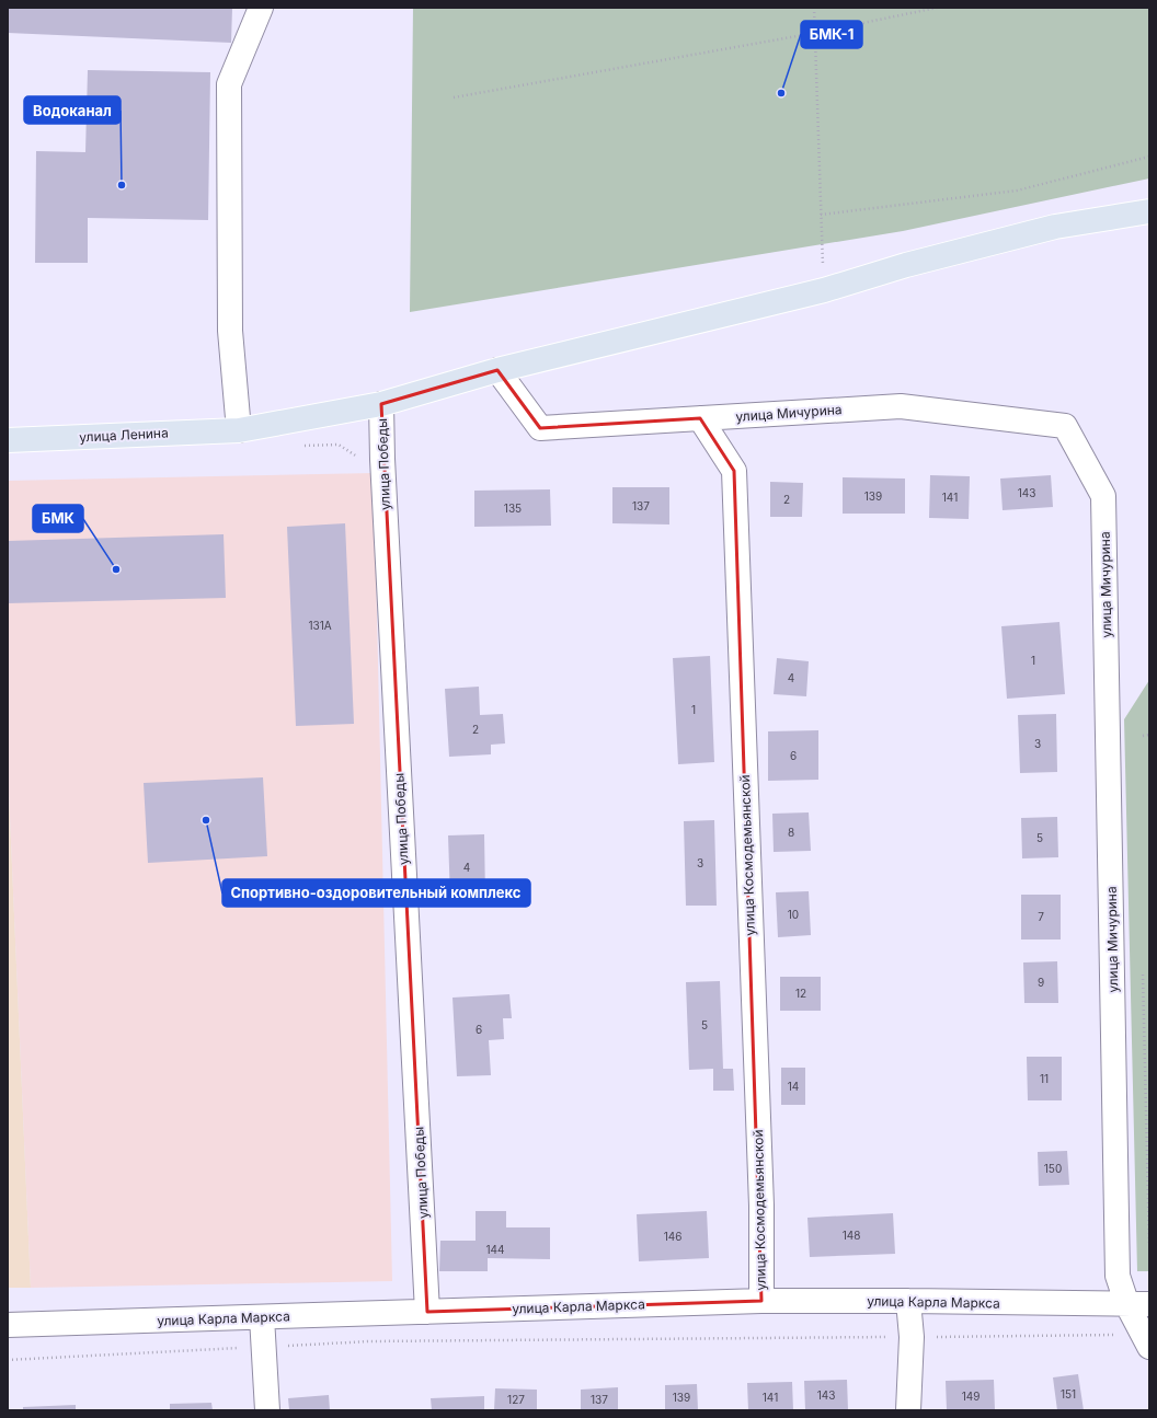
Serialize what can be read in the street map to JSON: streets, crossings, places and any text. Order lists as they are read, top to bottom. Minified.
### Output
{"streets":{"main road":["улица Ленина"],"street":["улица Мичурина","улица Победы","улица Космодемьянской","улица Карла Маркса"]},"crossings":[["улица Мичурина","улица Ленина"],["улица Мичурина","улица Космодемьянской"],["улица Мичурина","улица Карла Маркса"],["улица Ленина","улица Победы"],["улица Победы","улица Карла Маркса"],["улица Космодемьянской","улица Карла Маркса"]],"places":["БМК-1","Водоканал","БМК","Спортивно-оздоровительный комплекс"],"house_numbers":["143","139","141","2","137","135","131А","1","4","1","2","3","6","8","5","3","4","10","7","9","12","5","6","11","14","150","148","146","144","151","143","149","139","141","127","137"]}
